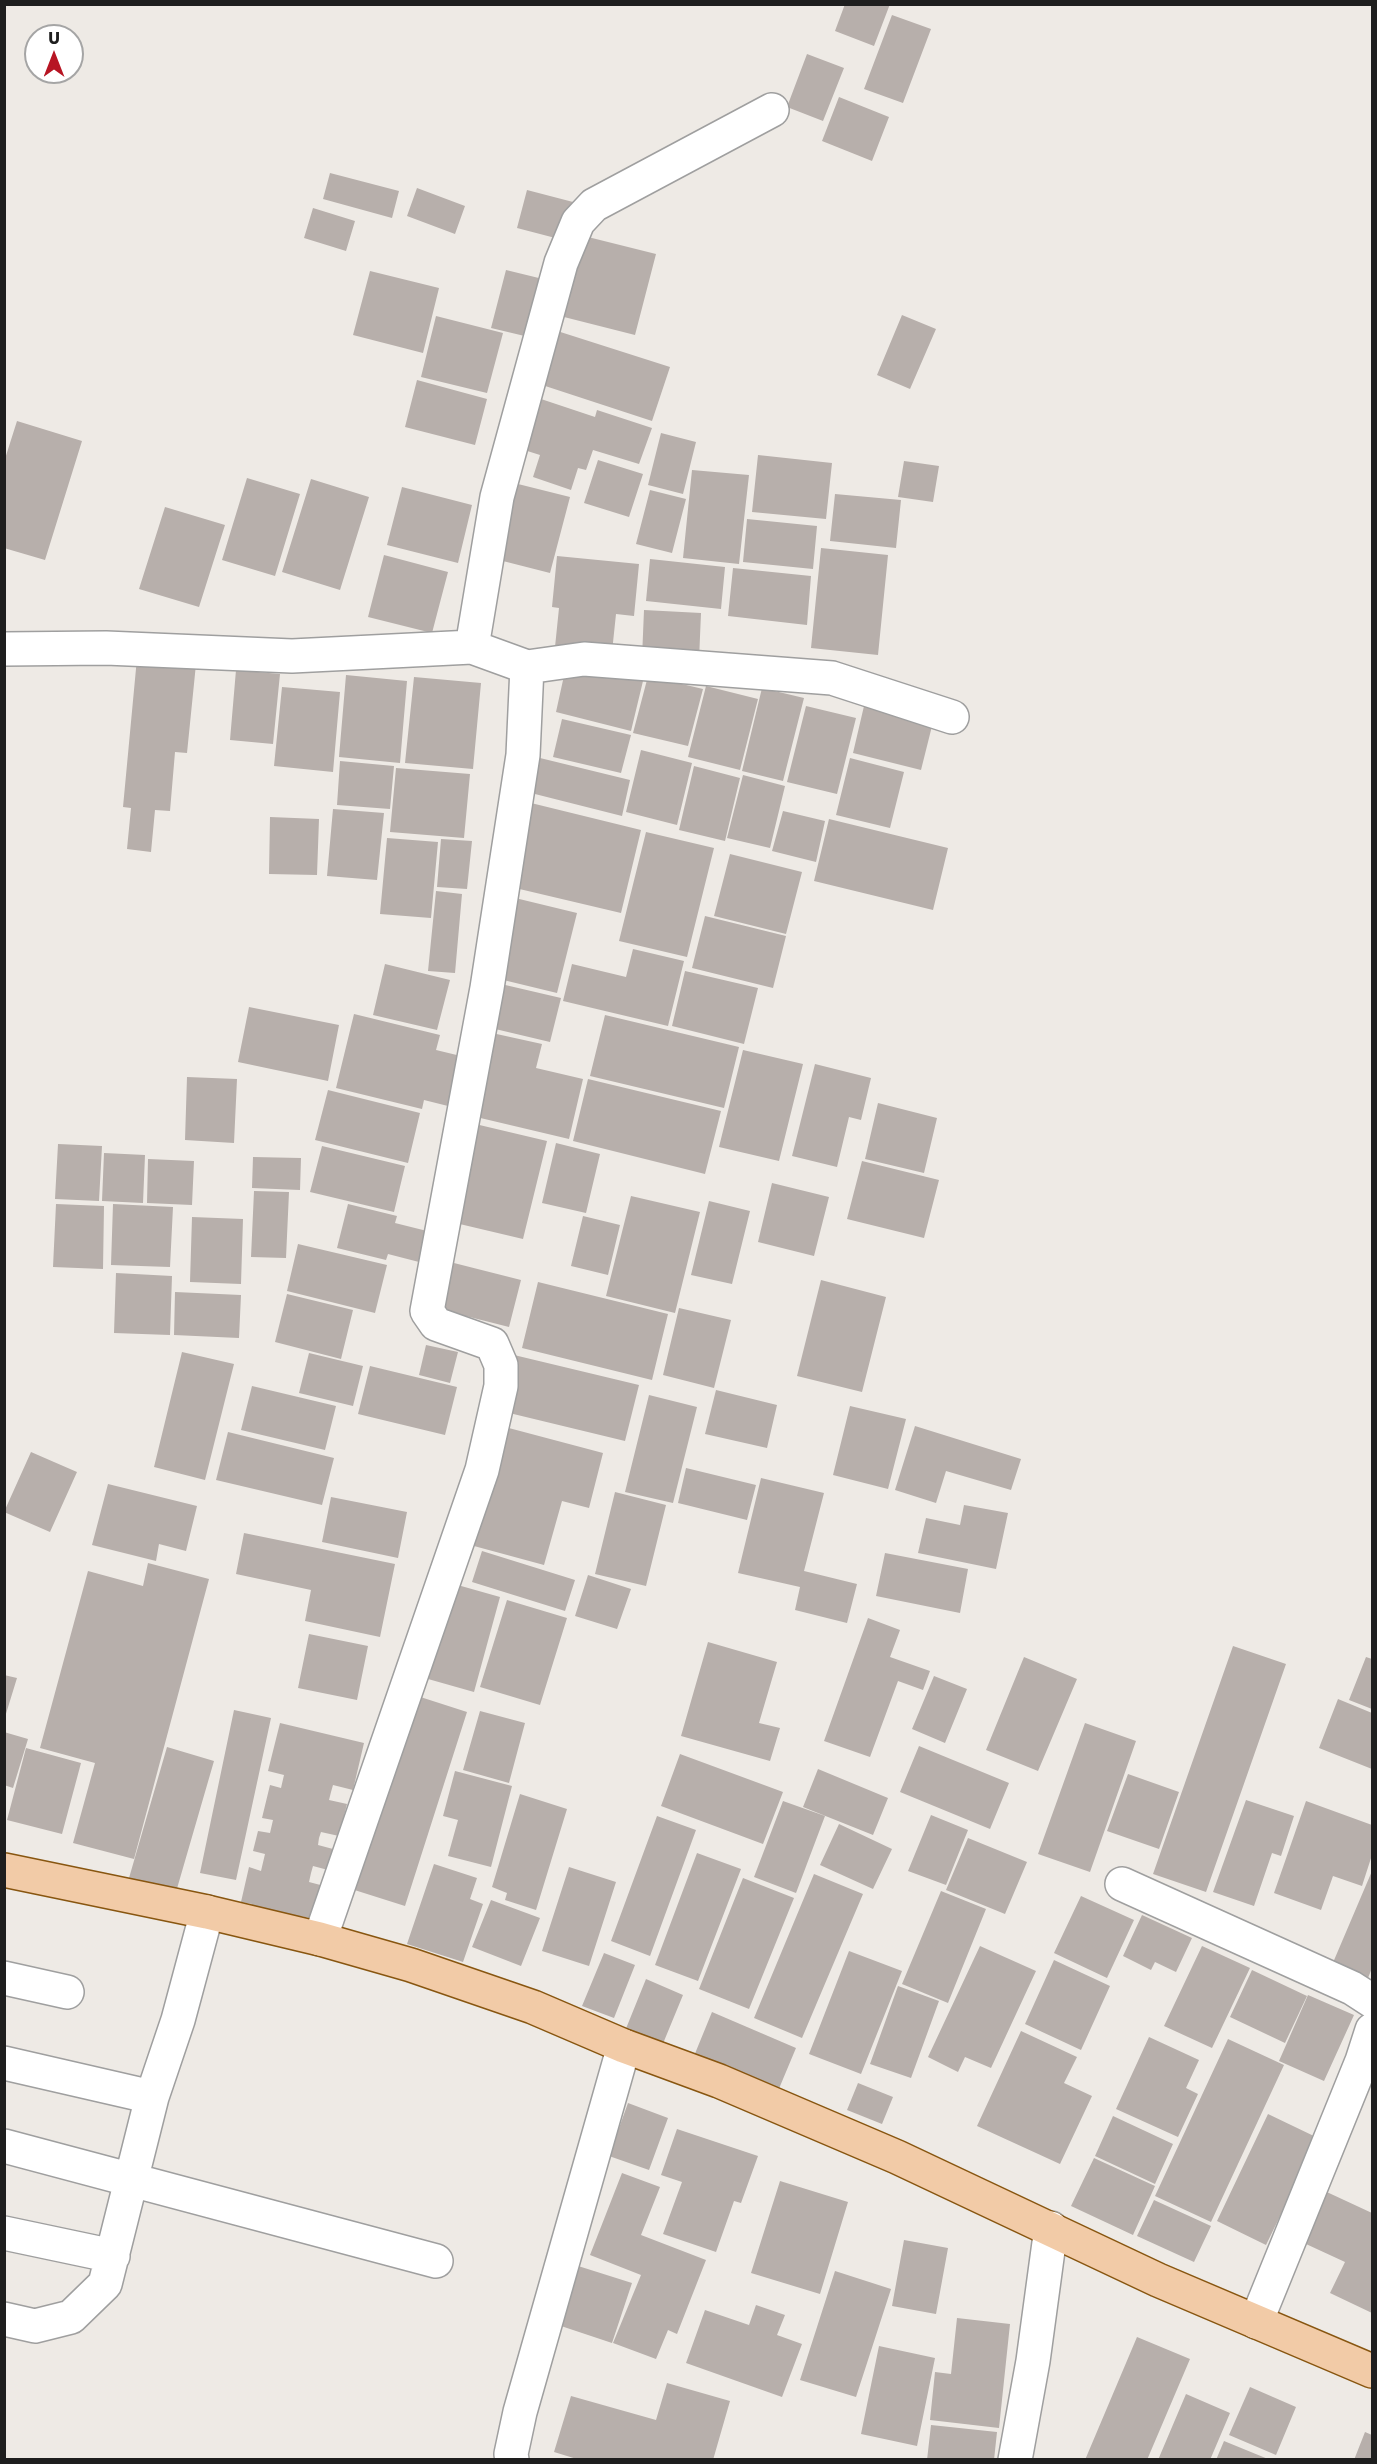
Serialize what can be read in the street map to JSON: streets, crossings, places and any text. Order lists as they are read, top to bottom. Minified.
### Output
{"north":"top"}
